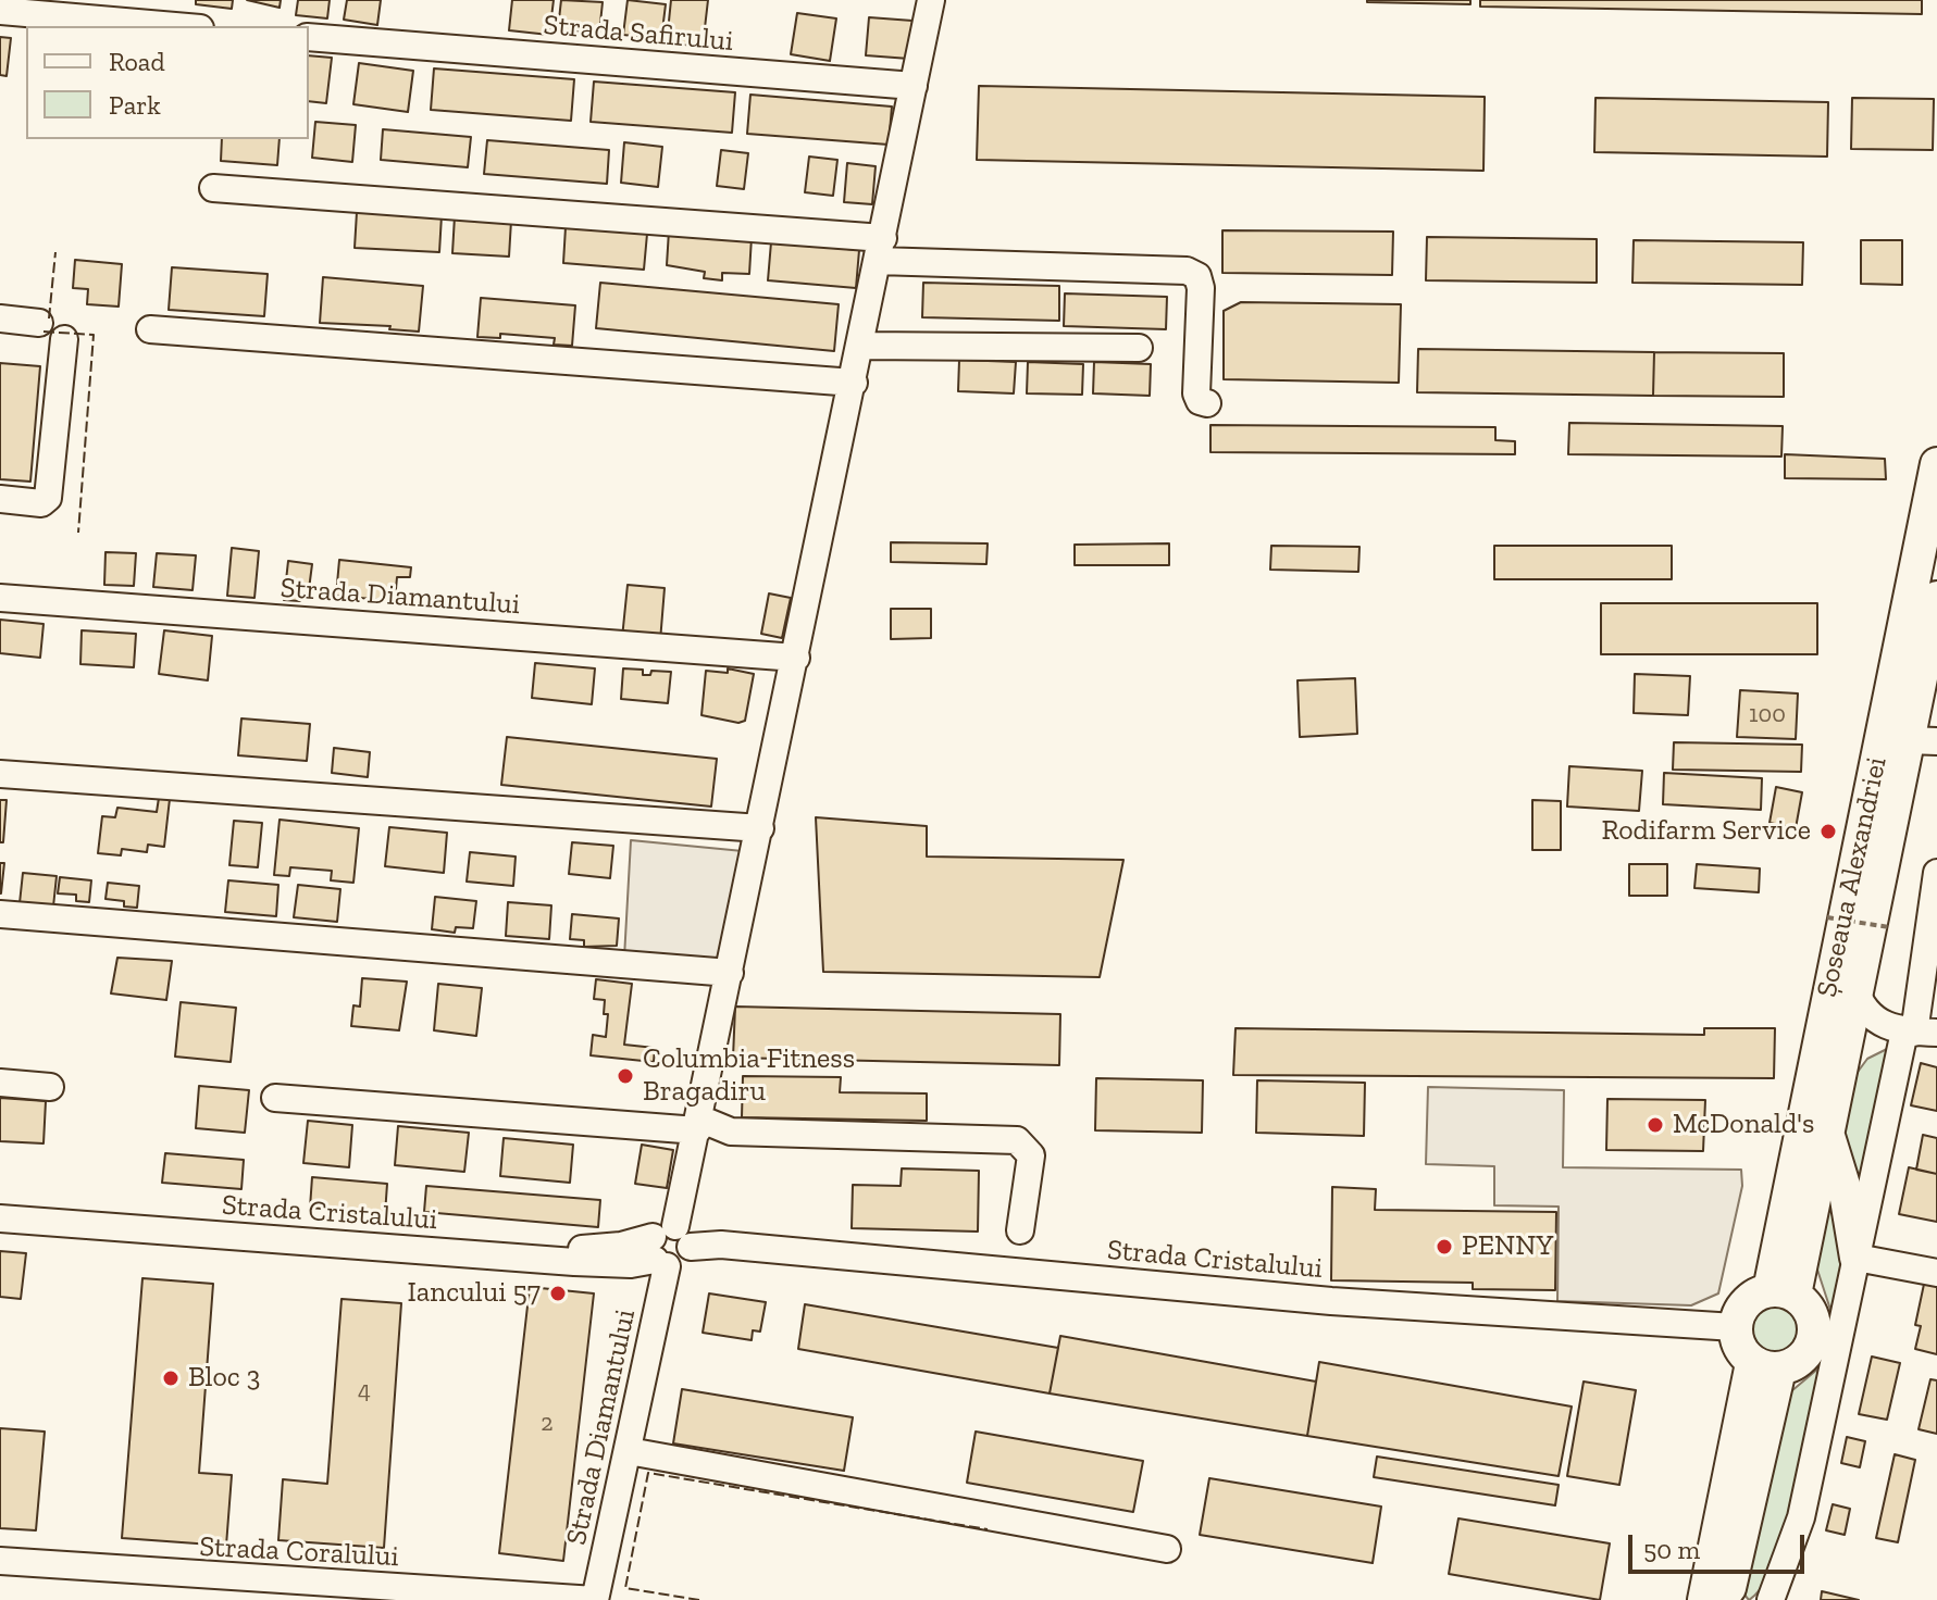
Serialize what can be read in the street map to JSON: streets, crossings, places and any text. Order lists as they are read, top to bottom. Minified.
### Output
{"streets":{"main road":["Șoseaua Alexandriei"],"street":["Strada Safirului","Strada Diamantului","Strada Cristalului","Strada Coralului"]},"crossings":[["Strada Safirului","Strada Diamantului"],["Strada Diamantului","Strada Cristalului"],["Strada Diamantului","Strada Coralului"],["Șoseaua Alexandriei","Strada Cristalului"]],"places":["Rodifarm Service","Columbia Fitness Bragadiru","McDonald's","PENNY","Iancului 57","Bloc 3"],"house_numbers":["100","4","2"],"legend":["Road","Park"],"scale_bar":"50 m"}
